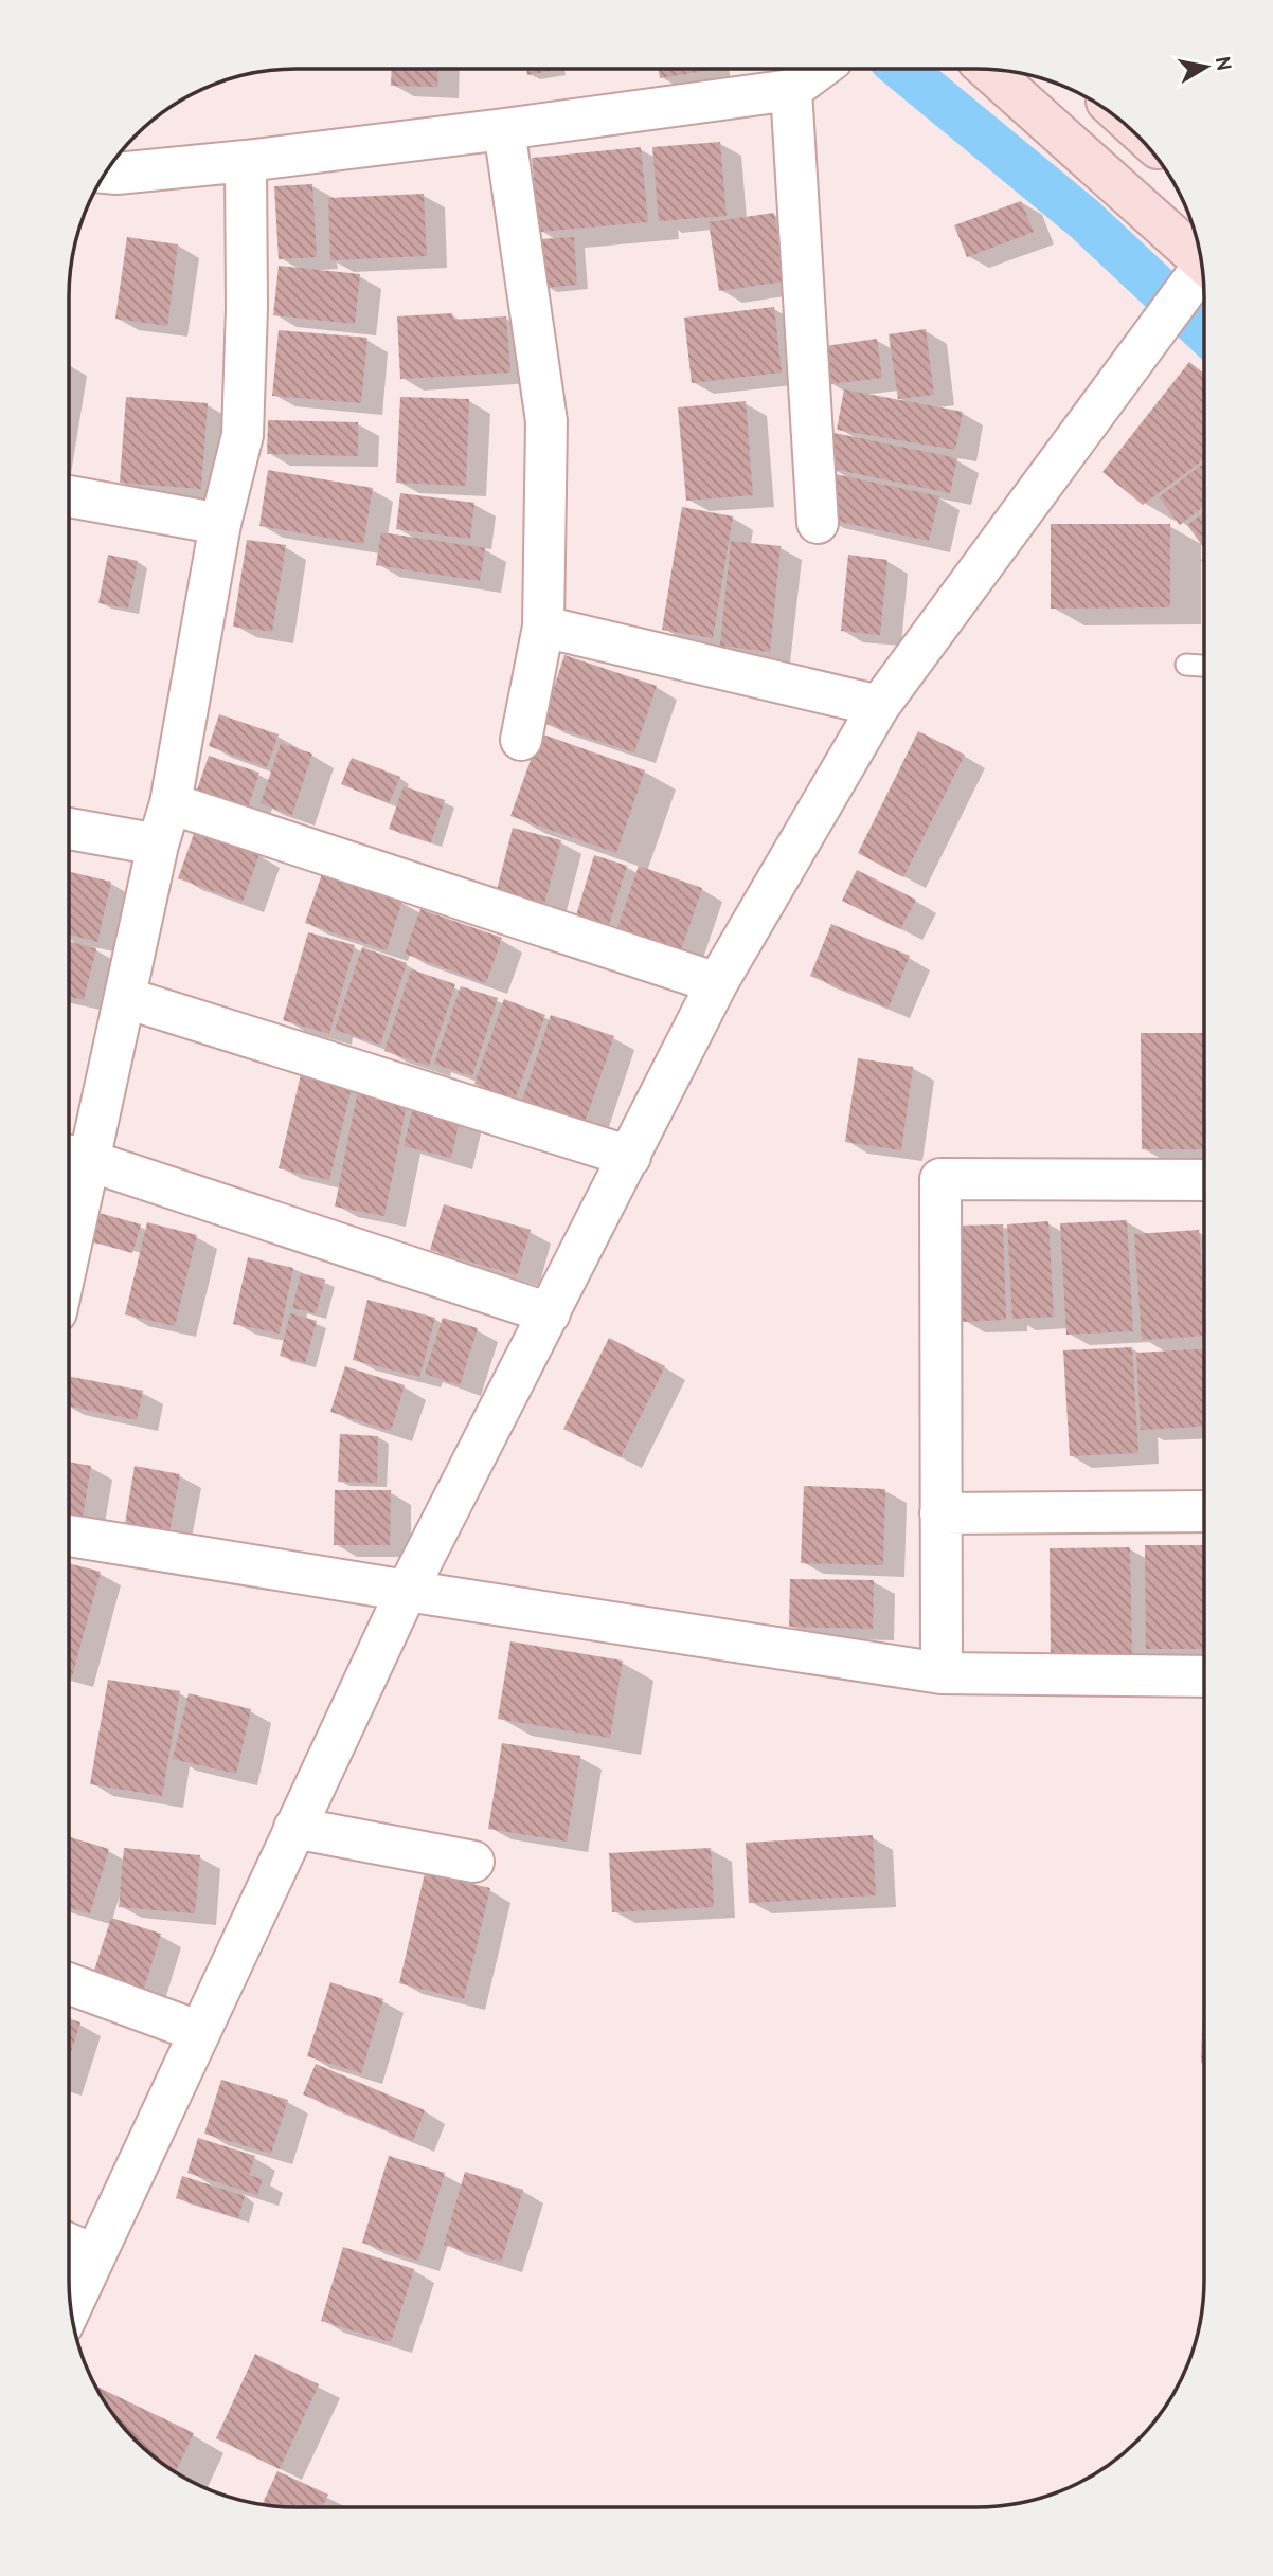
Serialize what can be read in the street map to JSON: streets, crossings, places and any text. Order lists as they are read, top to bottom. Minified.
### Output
{"north":"right"}
